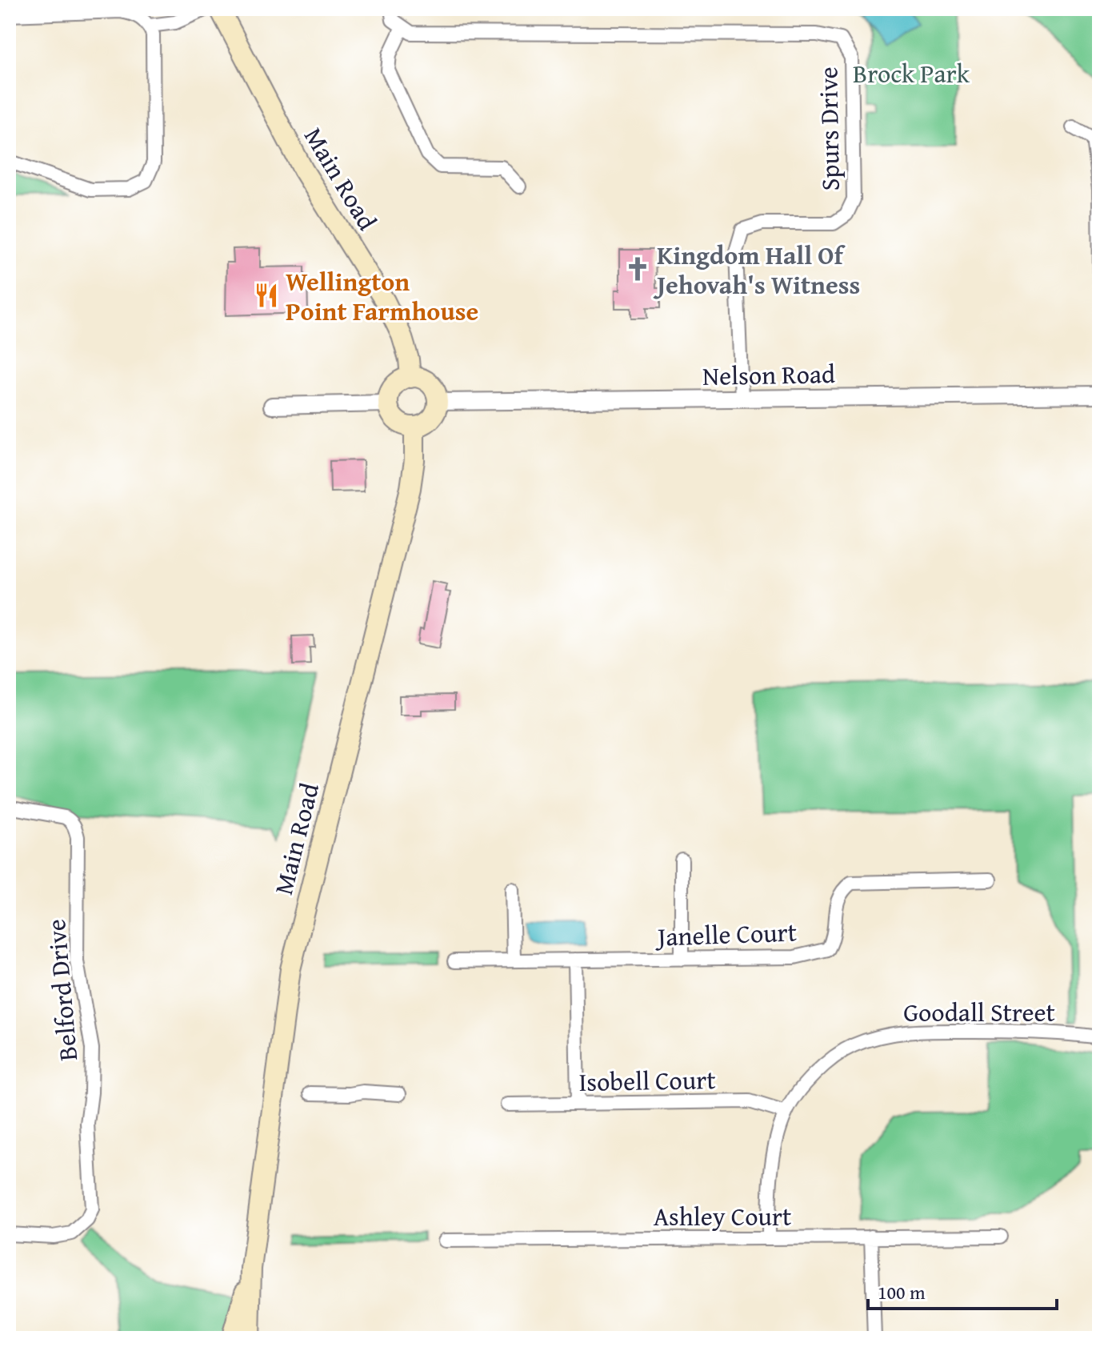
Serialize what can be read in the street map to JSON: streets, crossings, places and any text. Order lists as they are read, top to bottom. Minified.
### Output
{"streets":{"main road":["Main Road"],"street":["Spurs Drive","Nelson Road","Janelle Court","Belford Drive","Goodall Street","Isobell Court","Ashley Court"]},"crossings":[["Spurs Drive","Nelson Road"],["Main Road","Nelson Road"],["Goodall Street","Isobell Court"],["Goodall Street","Ashley Court"]],"parks":["Brock Park"],"places":{"church":["Kingdom Hall Of Jehovah's Witness"],"restaurant":["Wellington Point Farmhouse"]},"scale_bar":"100 m"}
